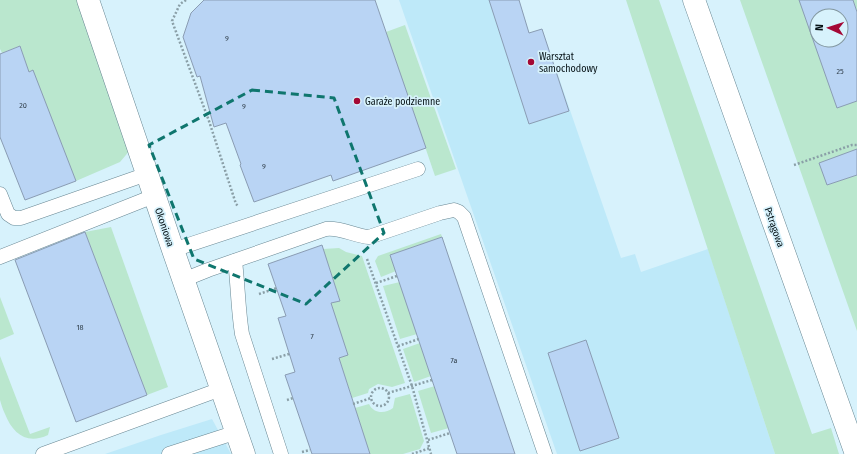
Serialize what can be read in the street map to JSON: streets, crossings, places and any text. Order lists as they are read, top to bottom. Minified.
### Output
{"streets":{"street":["Okoniowa","Pstrągowa"]},"places":["Warsztat samochodowy","Garaże podziemne"],"house_numbers":["9","25","20","9","9","18","7","7a"],"north":"left"}
